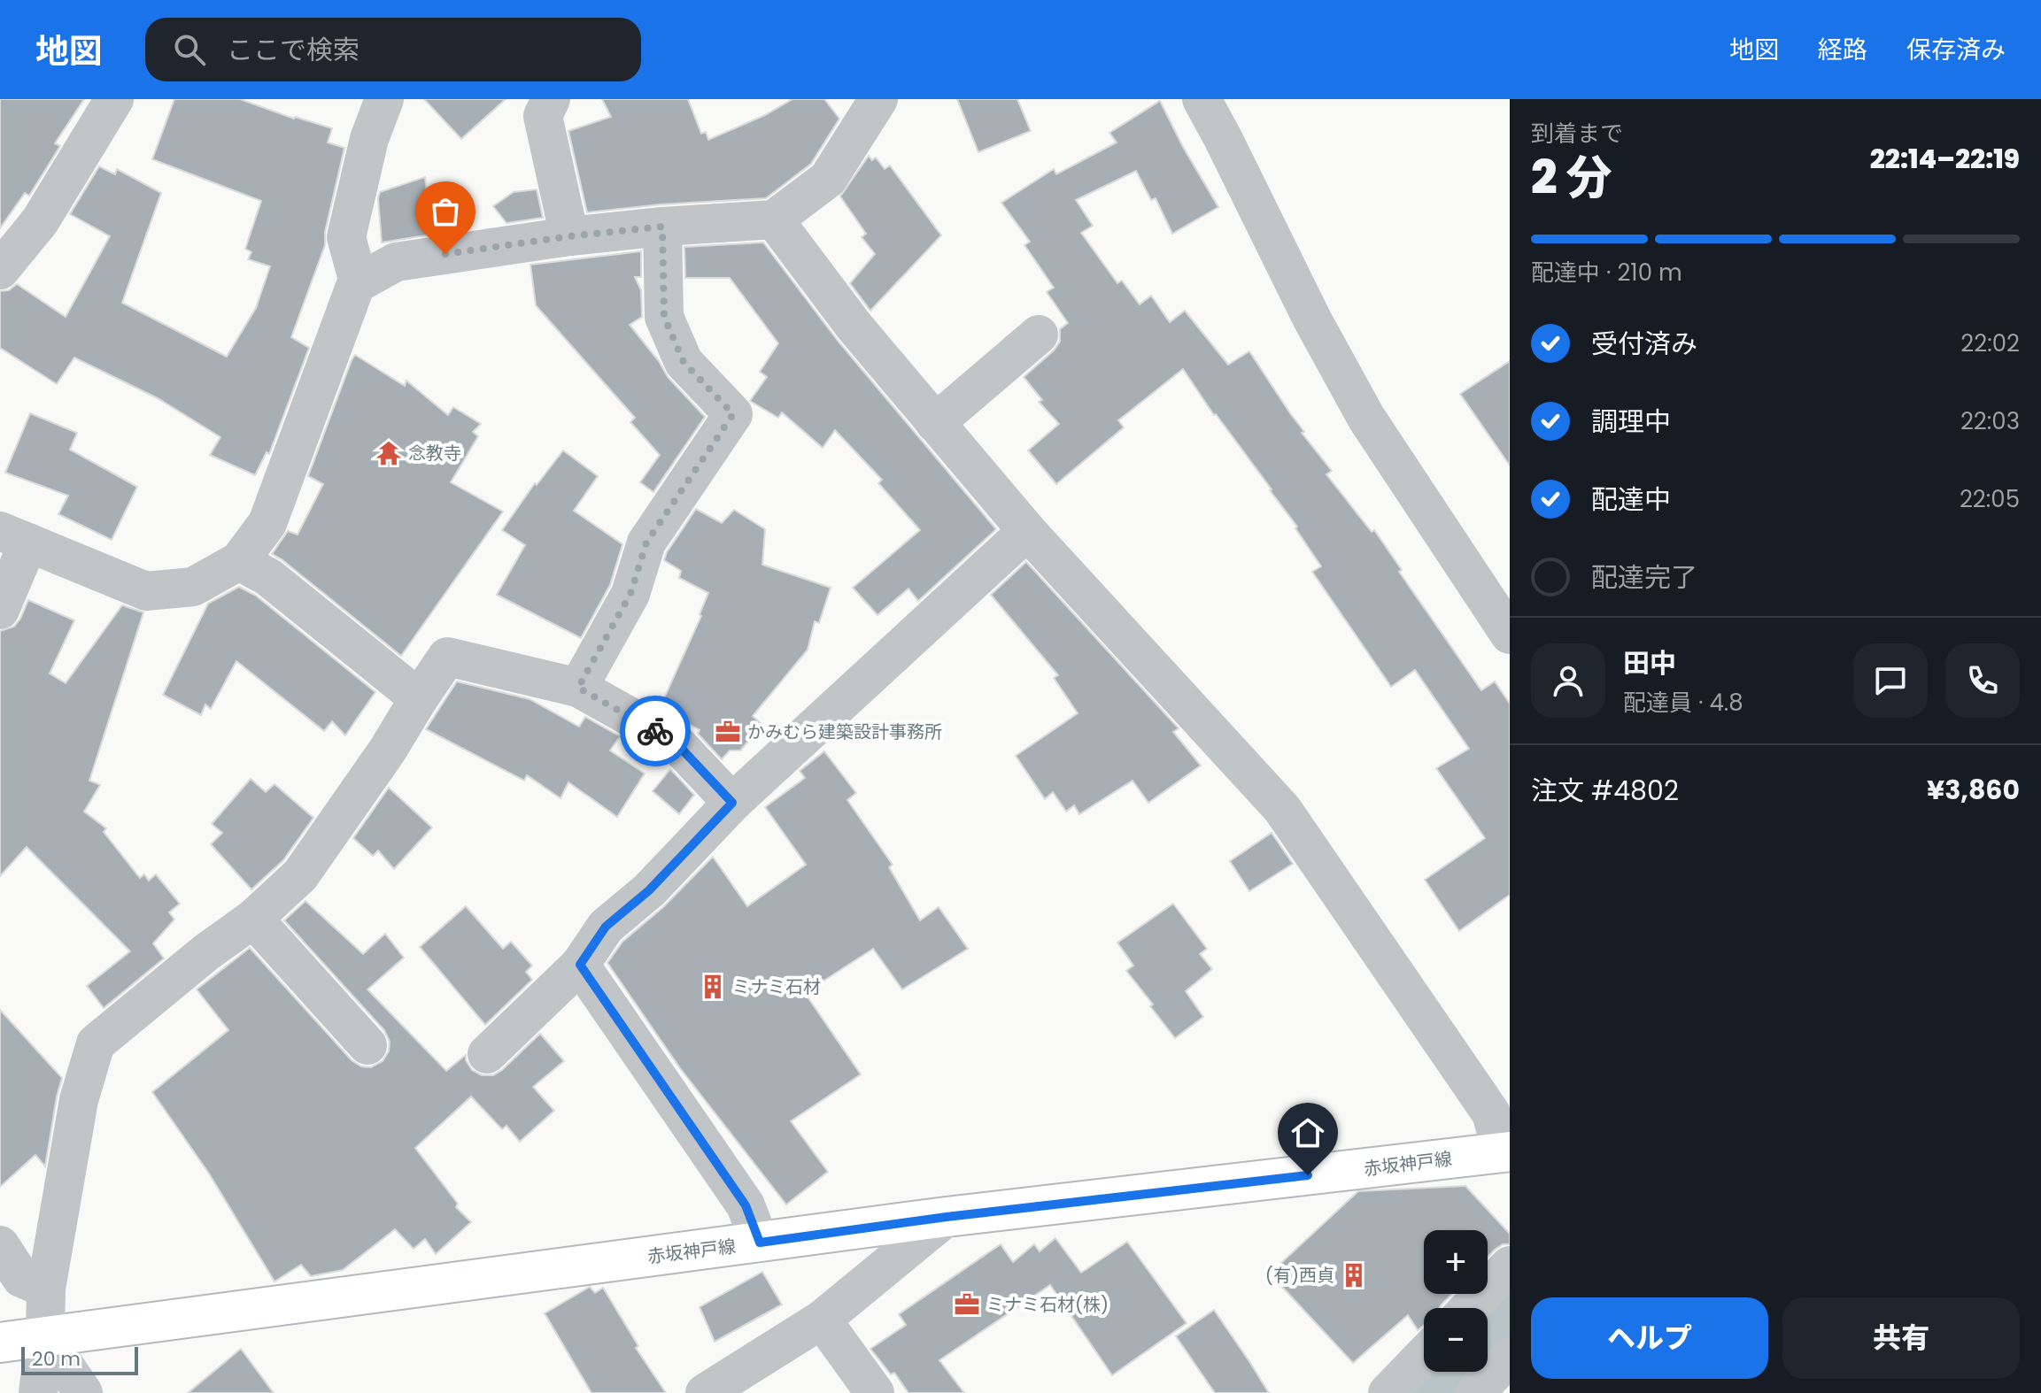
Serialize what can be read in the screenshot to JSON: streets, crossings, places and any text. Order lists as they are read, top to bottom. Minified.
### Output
{"streets":{"main road":["赤坂神戸線"]},"places":{"temple":["念教寺"],"office":["かみむら建築設計事務所","ミナミ石材(株)"],"building":["ミナミ石材","(有)西貞"]},"scale_bar":"20 m","page":{"header":"地図","search":"ここで検索","nav":["地図","経路","保存済み"],"heading":["2 分","到着まで","22:14–22:19"],"panel":["田中","配達員 · 4.8","注文 #4802","¥3,860"],"bar":"配達中 · 210 m","list":[["受付済み","22:02"],["調理中","22:03"],["配達中","22:05"],"配達完了"],"map_buttons":["+","−"],"buttons":["ヘルプ","共有"],"scale":"20 m"}}
